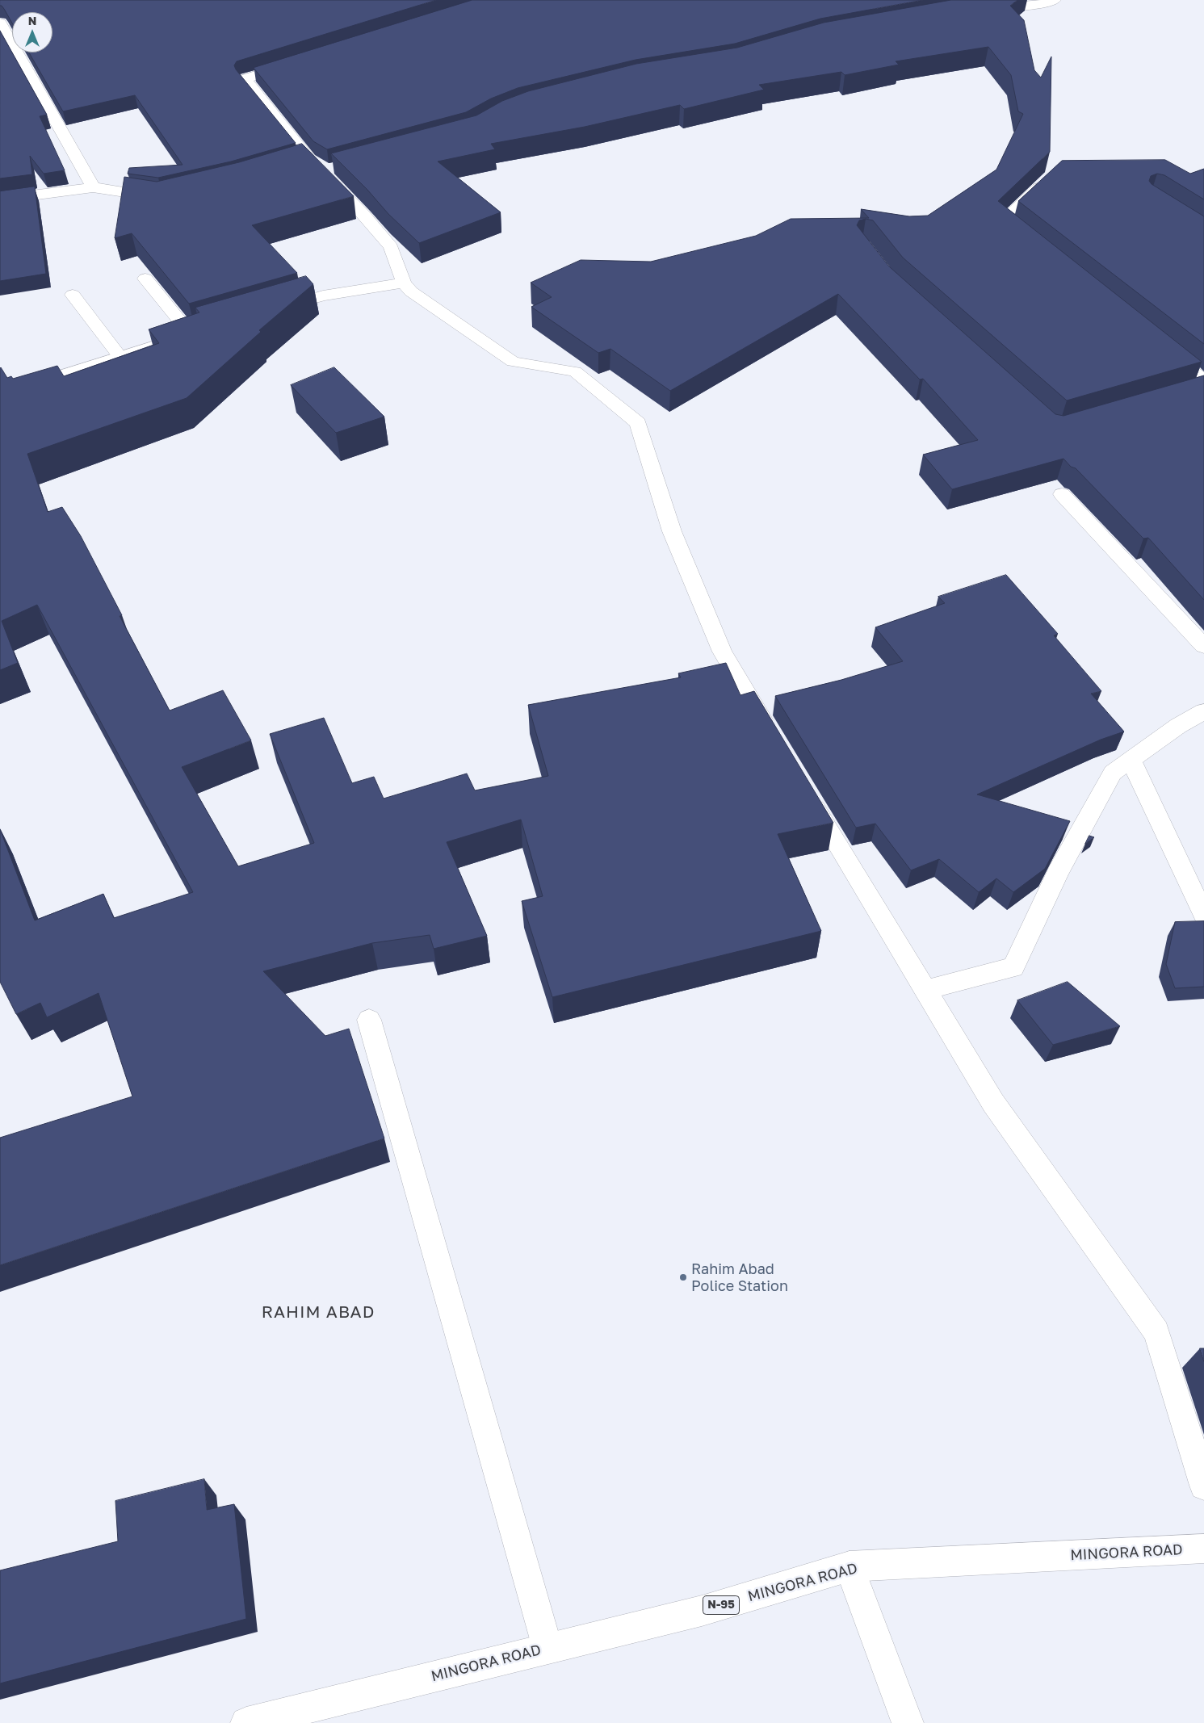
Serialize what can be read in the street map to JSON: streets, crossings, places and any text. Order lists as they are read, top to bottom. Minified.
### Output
{"streets":{"street":["MINGORA ROAD","N-95"]},"districts":["RAHIM ABAD"],"places":["Rahim Abad Police Station"],"north":"top"}
